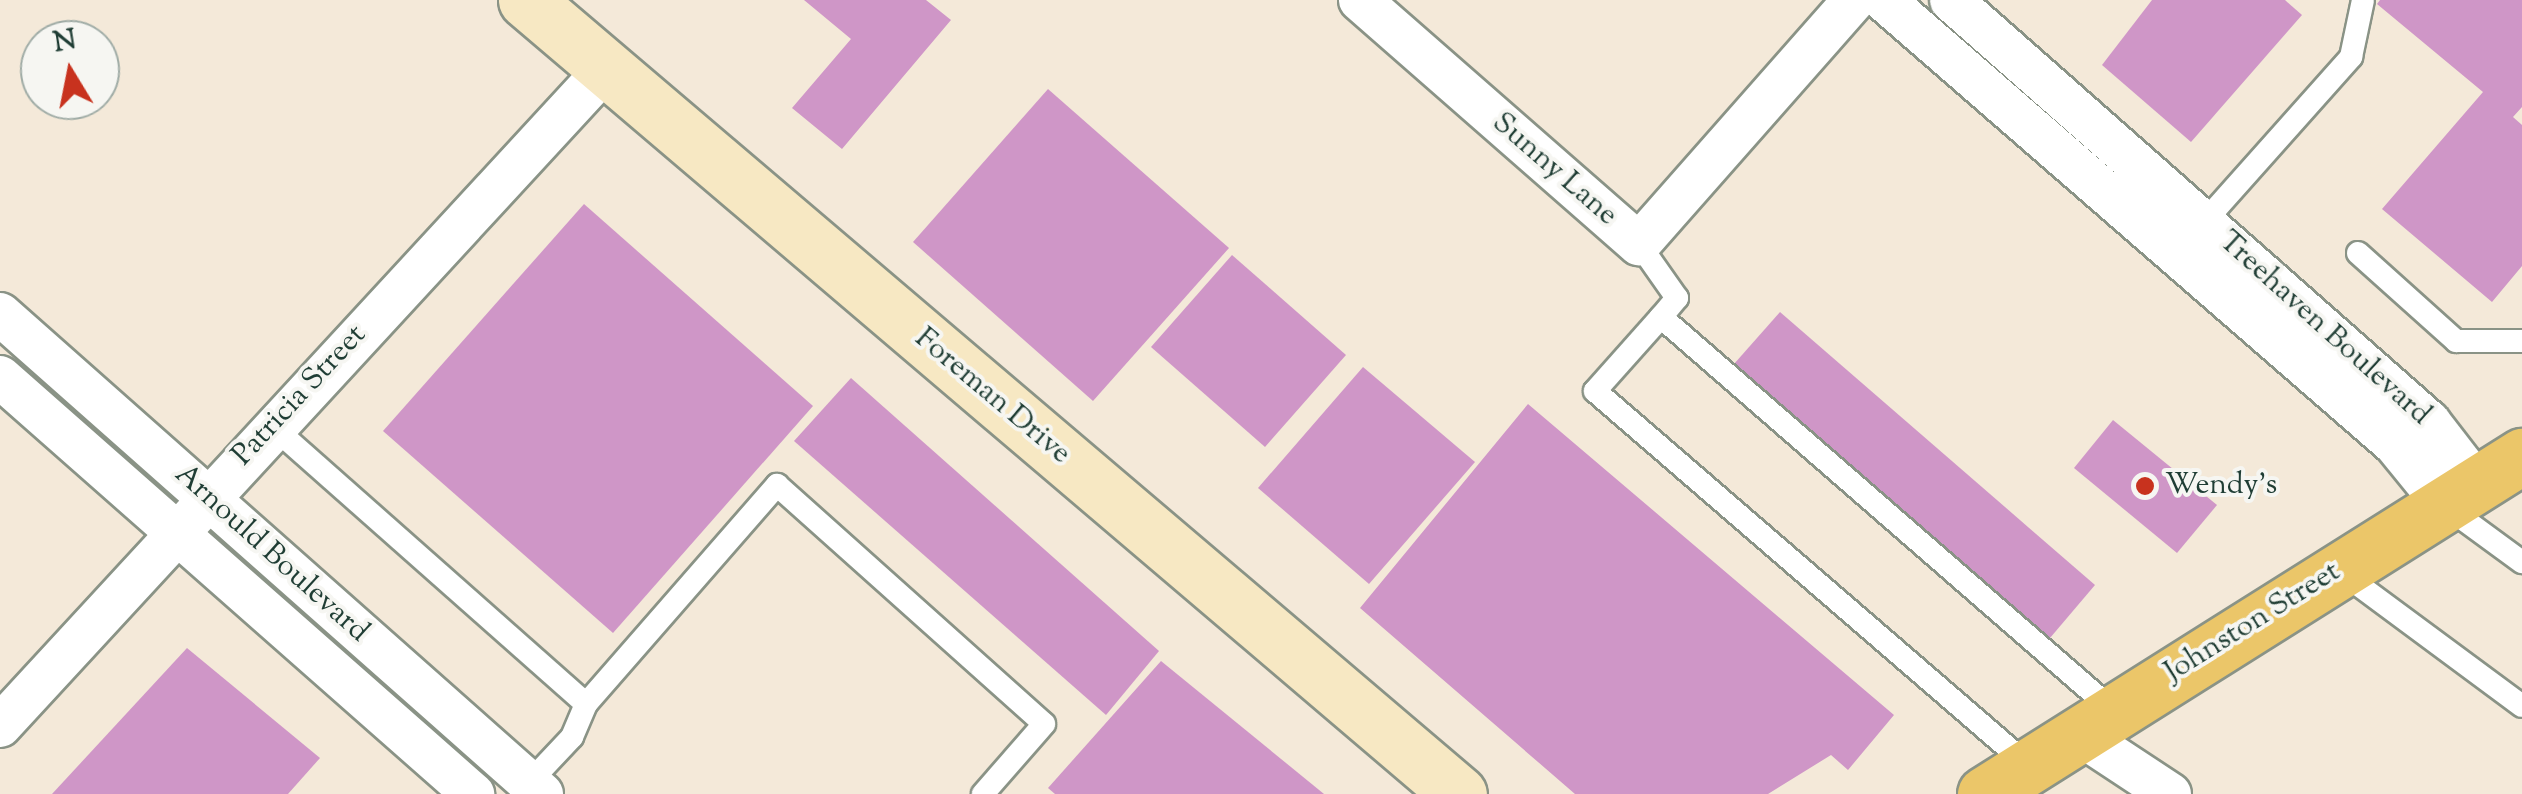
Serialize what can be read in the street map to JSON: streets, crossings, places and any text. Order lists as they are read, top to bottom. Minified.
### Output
{"streets":{"main road":["Johnston Street"],"street":["Sunny Lane","Treehaven Boulevard","Patricia Street","Foreman Drive","Arnould Boulevard"]},"crossings":[["Treehaven Boulevard","Johnston Street"],["Patricia Street","Foreman Drive"],["Patricia Street","Arnould Boulevard"]],"places":["Wendy's"],"north":"top"}
